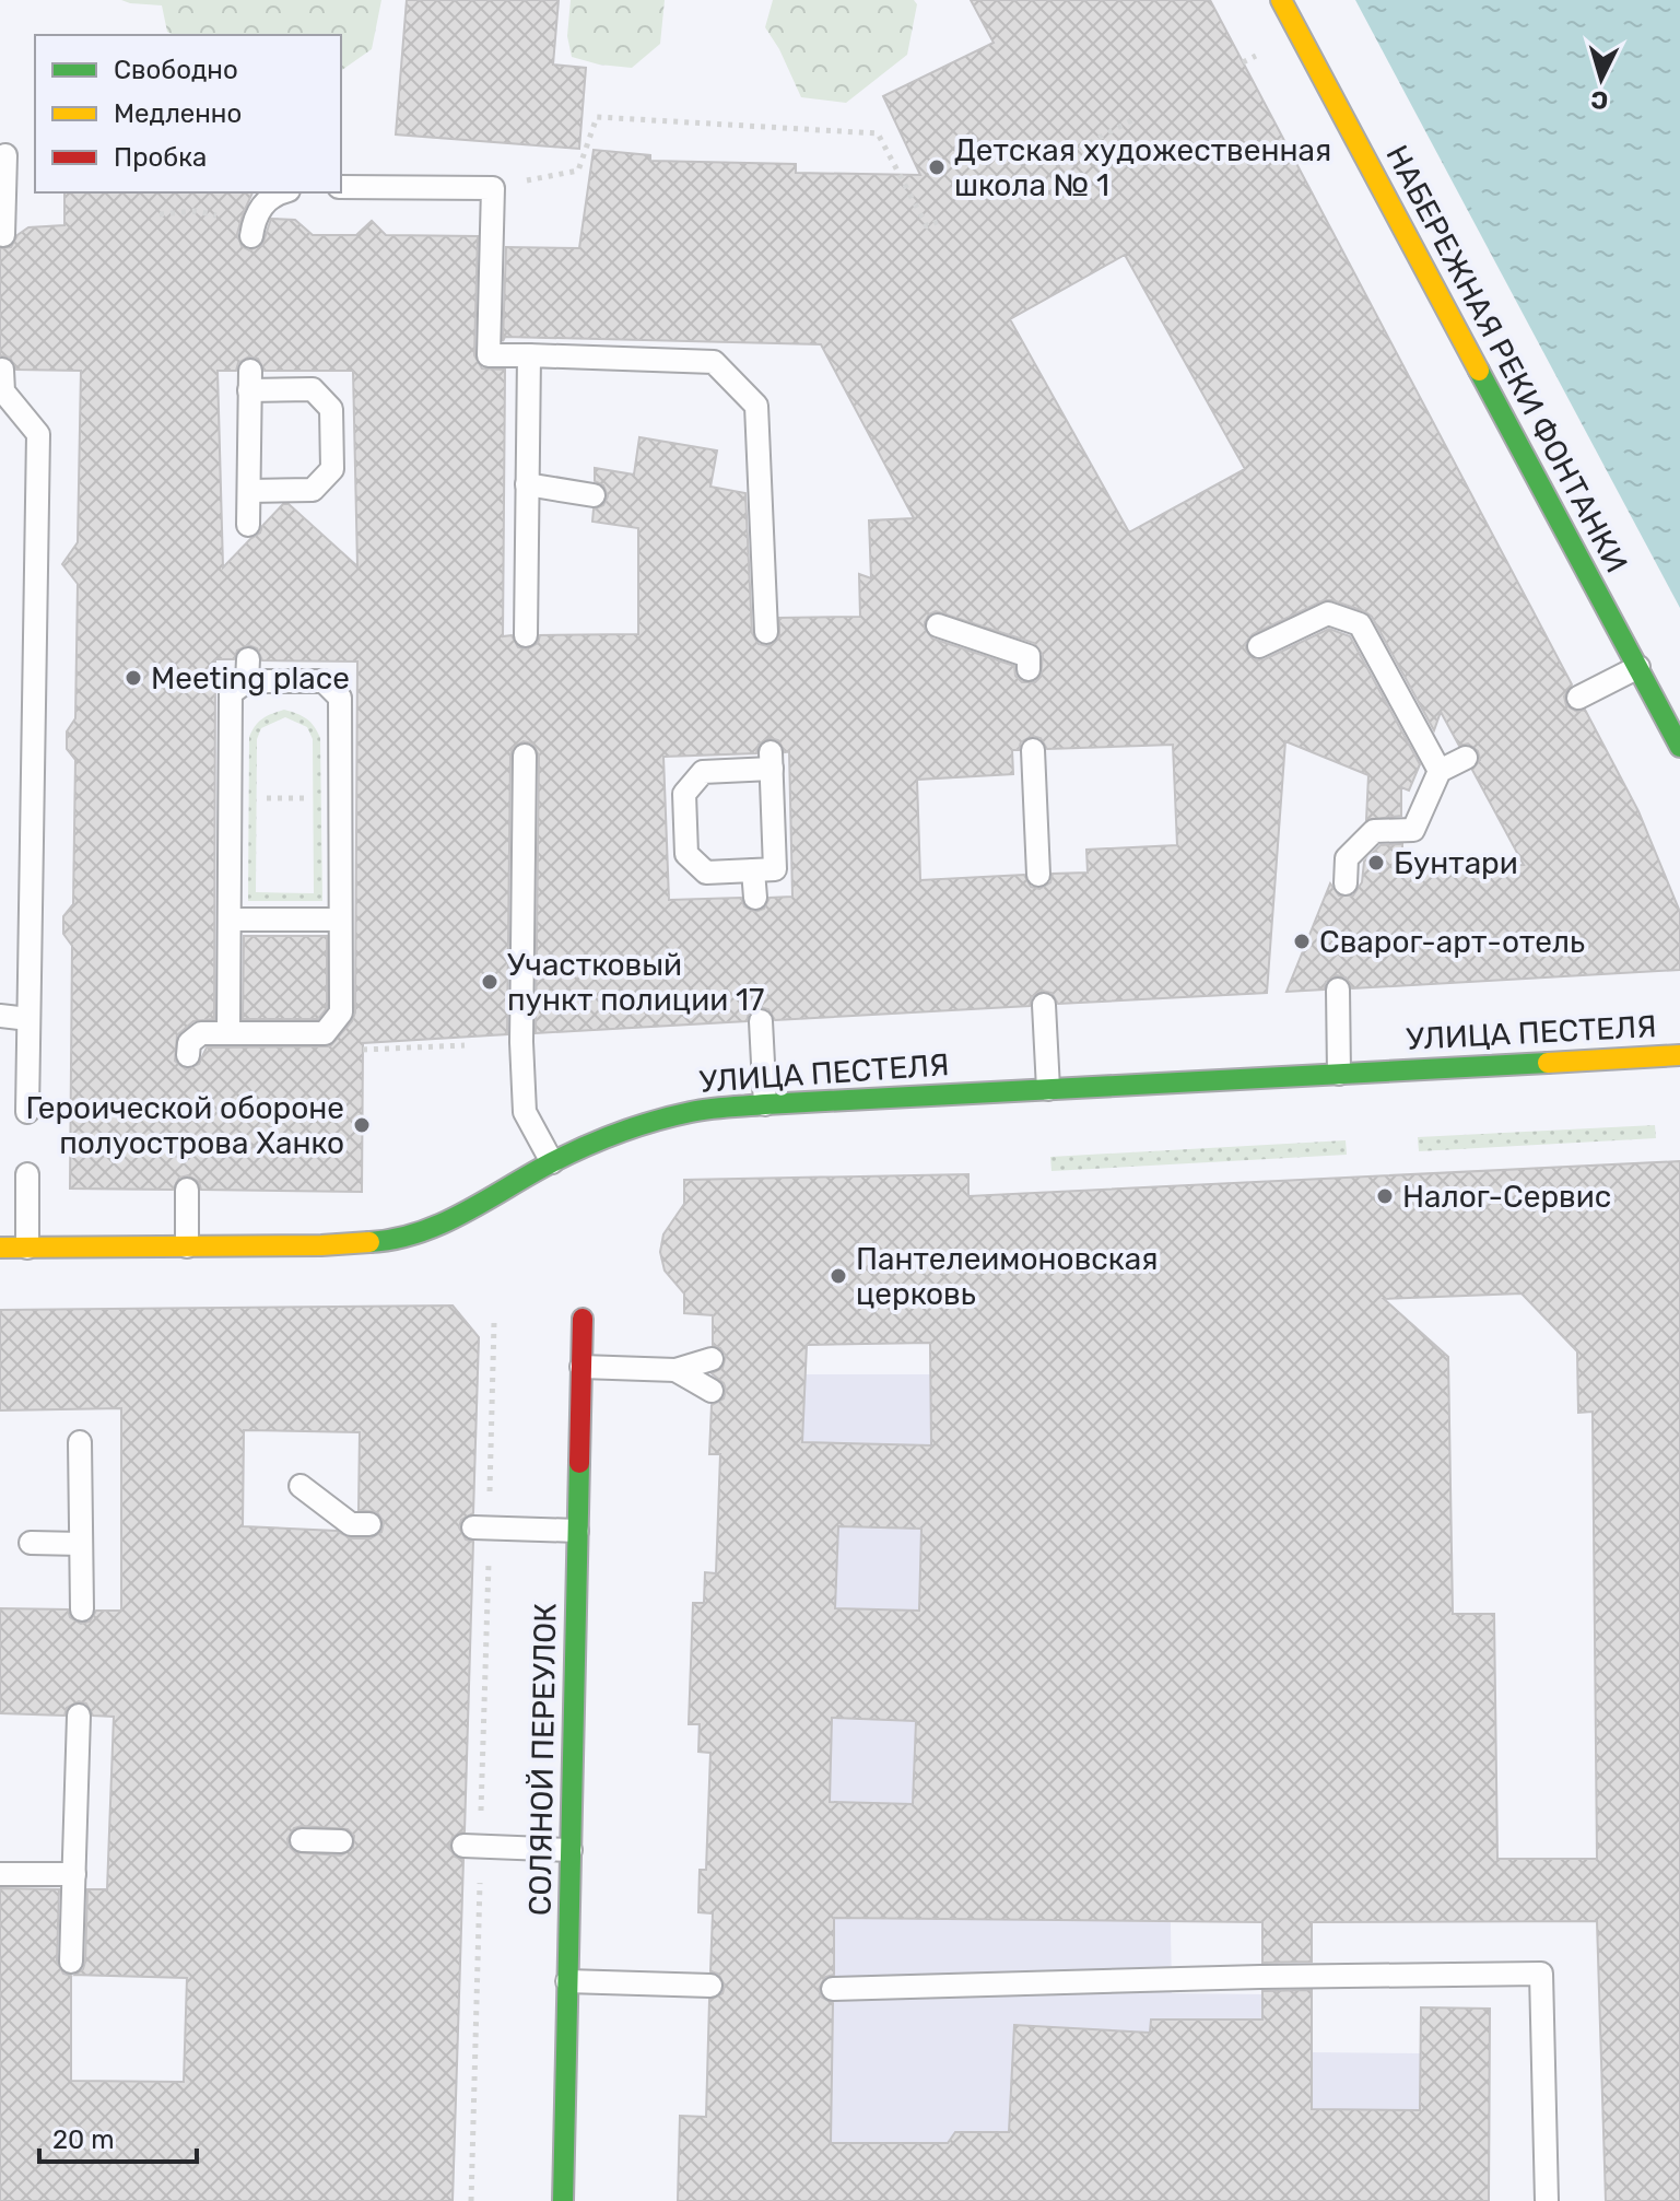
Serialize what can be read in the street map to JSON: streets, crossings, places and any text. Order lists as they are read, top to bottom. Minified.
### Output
{"streets":{"street":["НАБЕРЕЖНАЯ РЕКИ ФОНТАНКИ","УЛИЦА ПЕСТЕЛЯ","СОЛЯНОЙ ПЕРЕУЛОК"]},"places":["Детская художественная школа № 1","Meeting place","Бунтари","Сварог-арт-отель","Участковый пункт полиции 17","Героической обороне полуострова Ханко","Налог-Сервис","Пантелеимоновская церковь"],"legend":["Свободно","Медленно","Пробка"],"scale_bar":"20 m","north":"bottom"}
